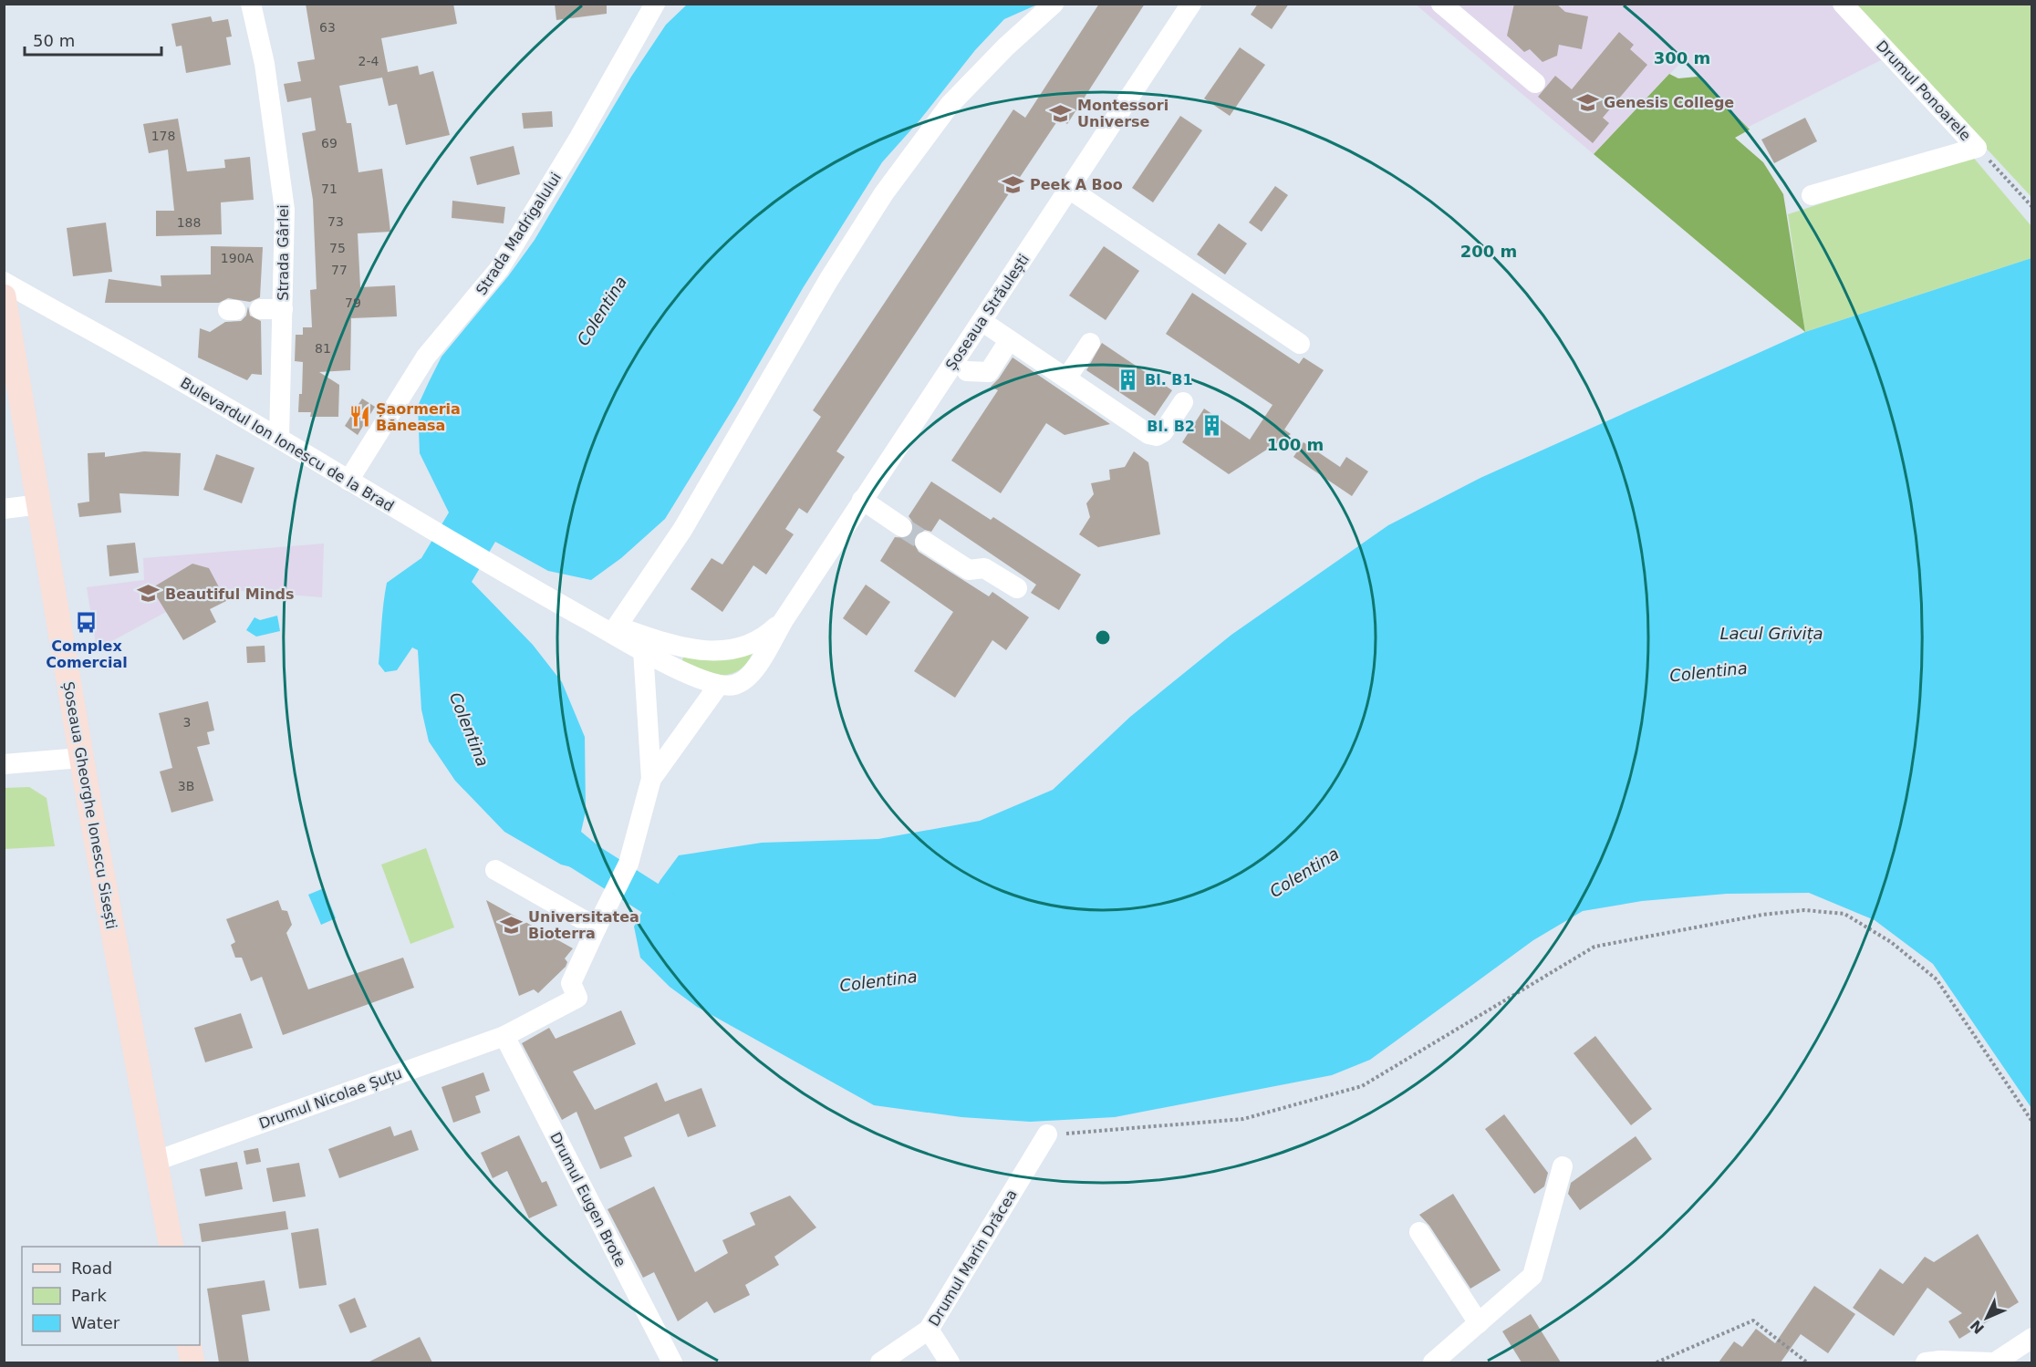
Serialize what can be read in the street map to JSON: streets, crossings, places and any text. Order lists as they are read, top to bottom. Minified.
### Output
{"streets":{"main road":["Șoseaua Gheorghe Ionescu Sisești"],"street":["Drumul Ponoarele","Strada Madrigalului","Strada Gârlei","Șoseaua Străulești","Bulevardul Ion Ionescu de la Brad","Drumul Nicolae Șuțu","Drumul Eugen Brote","Drumul Marin Drăcea"]},"crossings":[["Strada Madrigalului","Bulevardul Ion Ionescu de la Brad"],["Strada Gârlei","Bulevardul Ion Ionescu de la Brad"],["Șoseaua Străulești","Bulevardul Ion Ionescu de la Brad"],["Șoseaua Gheorghe Ionescu Sisești","Drumul Nicolae Șuțu"],["Drumul Nicolae Șuțu","Drumul Eugen Brote"]],"water":["Colentina","Lacul Grivița"],"places":{"school or university":["Genesis College","Montessori Universe","Peek A Boo","Beautiful Minds","Universitatea Bioterra"],"building":["Bl. B1","Bl. B2"],"restaurant":["Șaormeria Băneasa"],"bus stop":["Complex Comercial"]},"house_numbers":["63","2-4","178","69","71","73","188","75","190A","77","79","81","3","3B"],"legend":["Road","Park","Water"],"scale_bar":"50 m","north":"bottom left","rings":["300 m","200 m","100 m"]}
